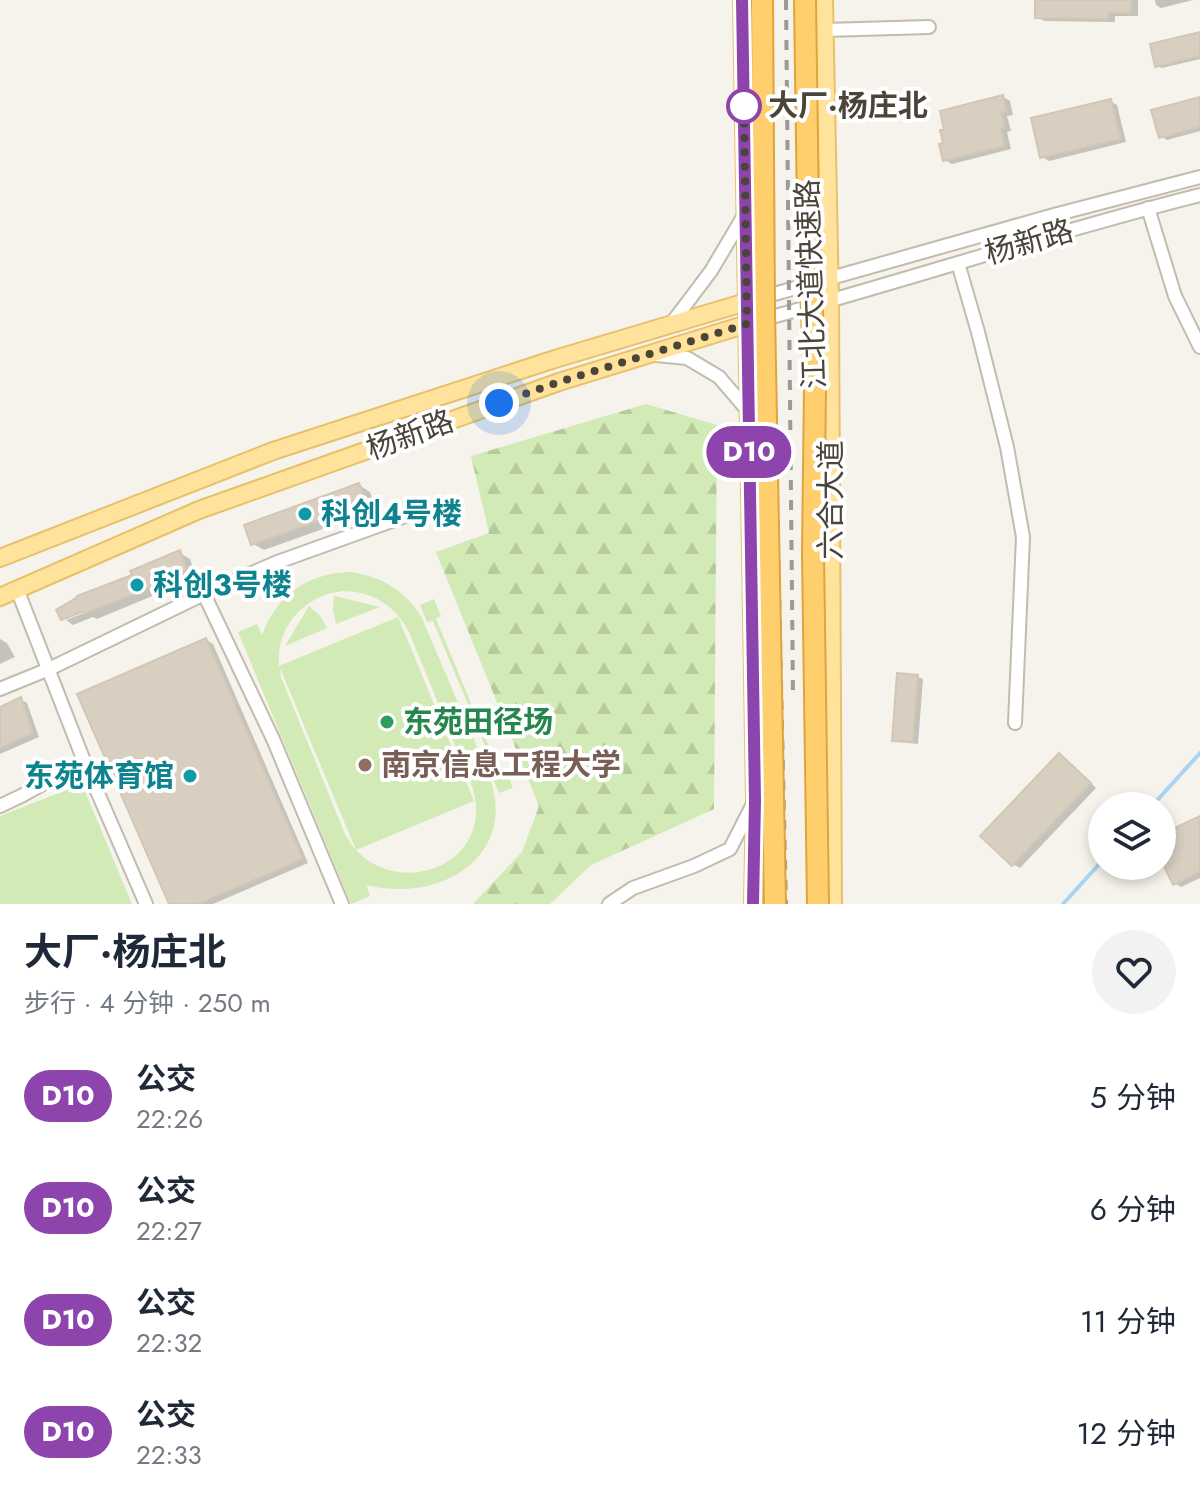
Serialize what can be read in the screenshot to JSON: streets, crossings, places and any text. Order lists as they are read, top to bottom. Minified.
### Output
{"streets":{"highway":["江北大道快速路"],"main road":["杨新路","六合大道"]},"crossings":[["杨新路","六合大道"]],"places":["大厂·杨庄北","科创4号楼","科创3号楼","东苑田径场","南京信息工程大学","东苑体育馆"],"lines":["bus line D10"],"page":{"on_map":"D10","heading":["大厂·杨庄北","步行 · 4 分钟 · 250 m"],"list":[{"mark":"D10","name":"公交","note":"22:26","value":"5 分钟"},{"mark":"D10","name":"公交","note":"22:27","value":"6 分钟"},{"mark":"D10","name":"公交","note":"22:32","value":"11 分钟"},{"mark":"D10","name":"公交","note":"22:33","value":"12 分钟"}]}}
